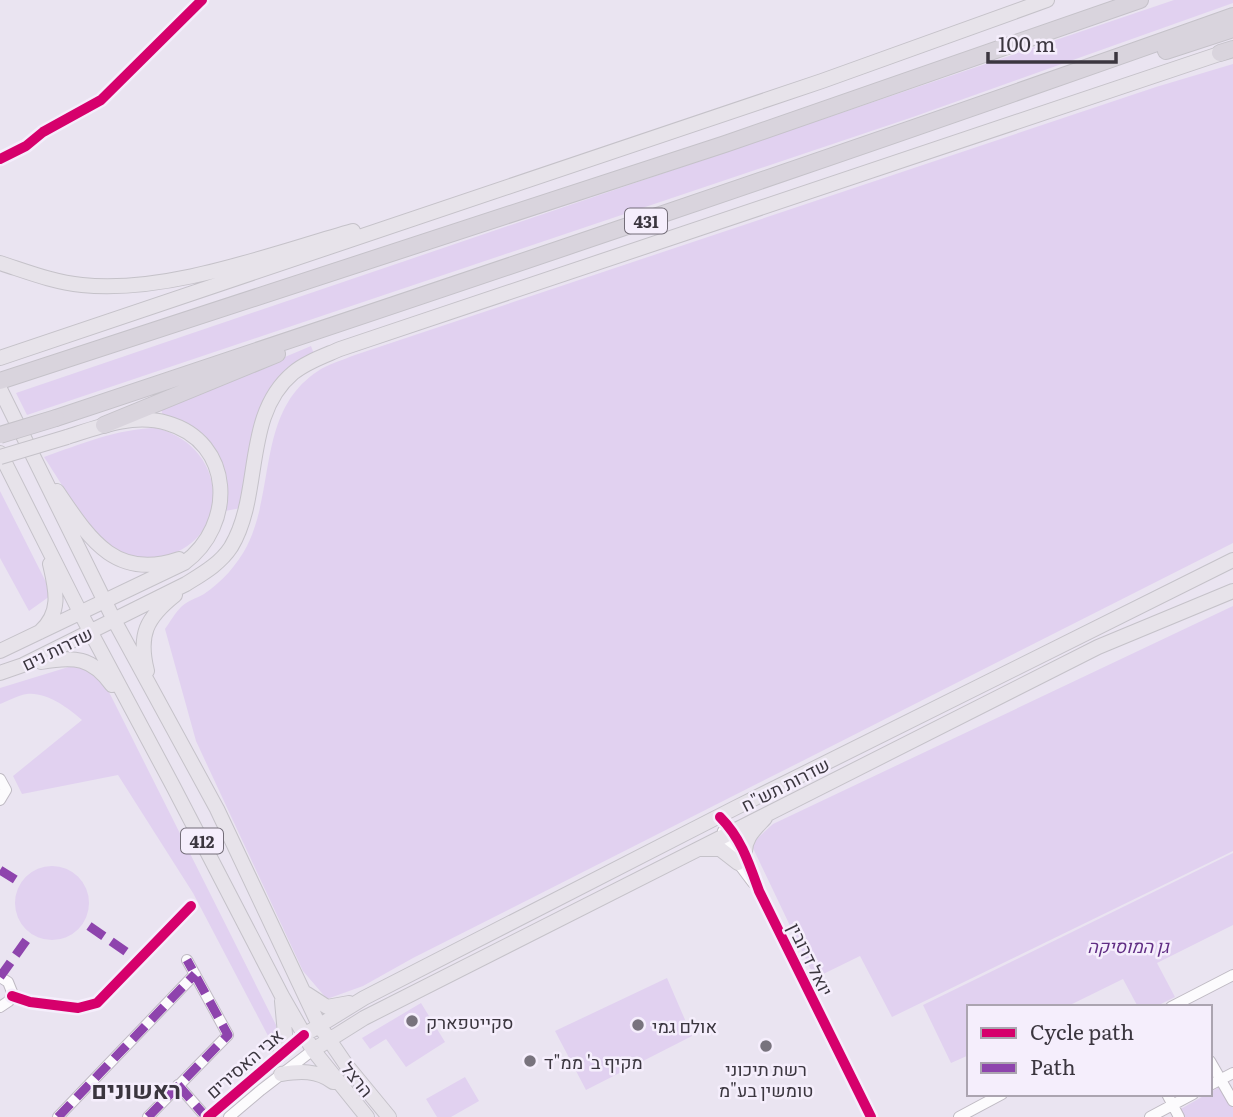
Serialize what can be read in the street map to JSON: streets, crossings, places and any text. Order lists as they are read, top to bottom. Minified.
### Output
{"streets":{"highway":["431"],"main road":["שדרות נים","שדרות תש\"ח","412","הרצל"],"street":["יואל דרובין","אבי האסירים"]},"crossings":[["שדרות נים","412"],["שדרות תש\"ח","412"],["שדרות תש\"ח","יואל דרובין"],["שדרות תש\"ח","אבי האסירים"],["שדרות תש\"ח","הרצל"],["412","אבי האסירים"],["412","הרצל"],["אבי האסירים","הרצל"]],"districts":["ראשונים"],"parks":["גן המוסיקה"],"places":["סקייטפארק","אולם גמי","רשת תיכוני טומשין בע\"מ","מקיף ב' ממ\"ד"],"legend":["Cycle path","Path"],"scale_bar":"100 m"}
